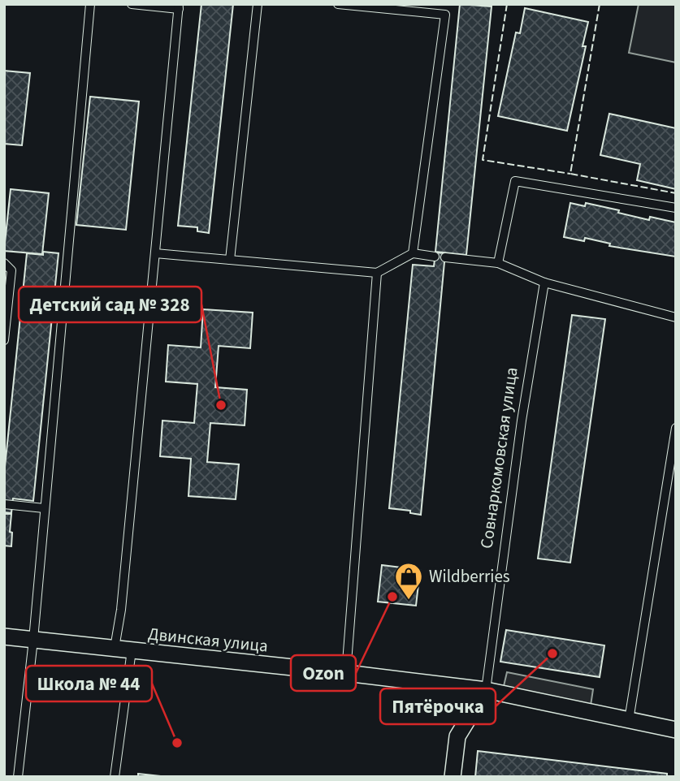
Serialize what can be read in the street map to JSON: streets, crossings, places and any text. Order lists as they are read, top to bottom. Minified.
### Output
{"streets":{"street":["Совнаркомовская улица","Двинская улица"]},"crossings":[["Совнаркомовская улица","Двинская улица"]],"places":{"other":["Детский сад № 328","Ozon","Пятёрочка","Школа № 44"],"shop":["Wildberries"]}}
